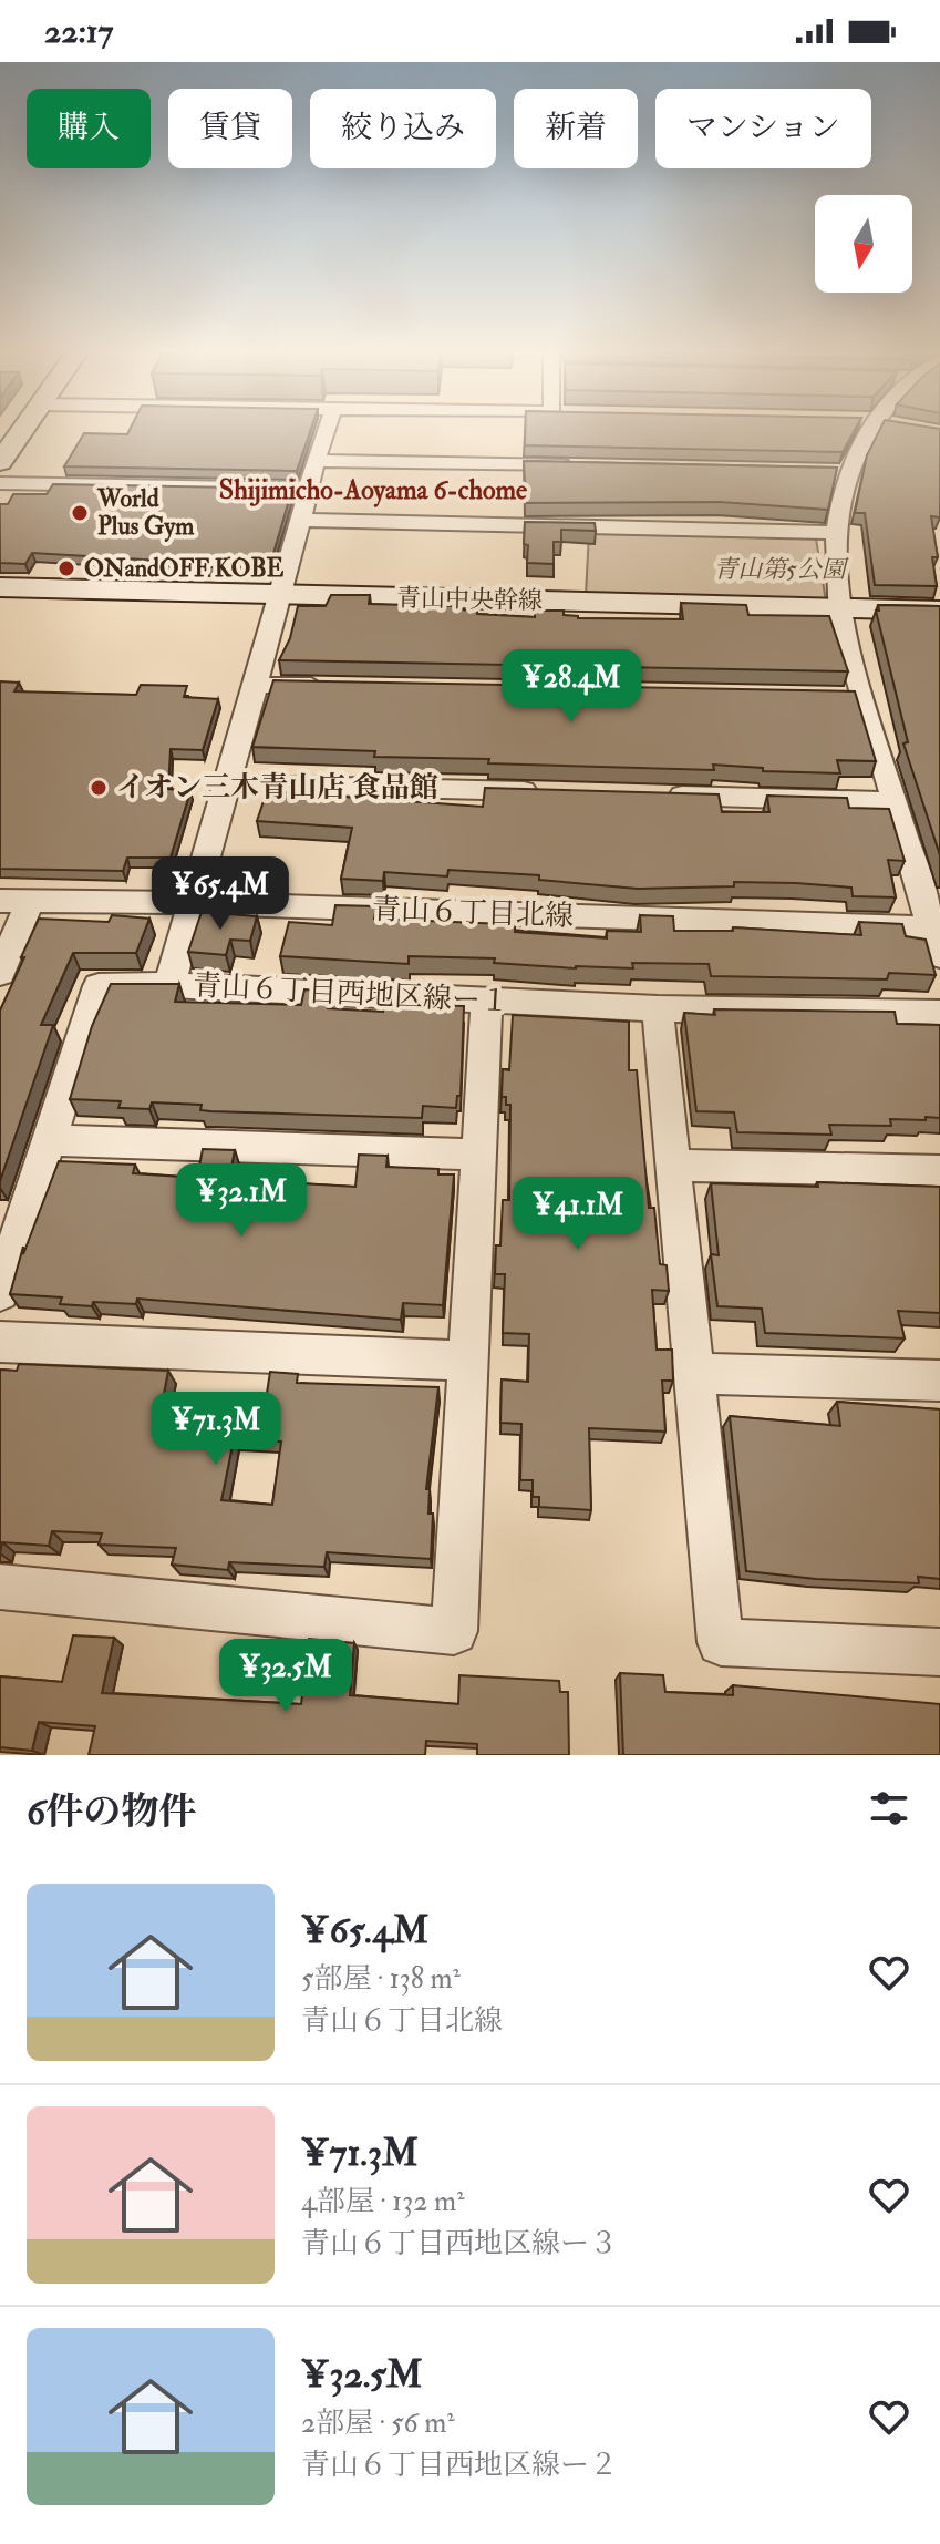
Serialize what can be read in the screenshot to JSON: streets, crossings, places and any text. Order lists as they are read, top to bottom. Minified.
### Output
{"streets":{"street":["青山中央幹線","青山６丁目北線","青山６丁目西地区線ー１"]},"districts":["Shijimicho-Aoyama 6-chome"],"parks":["青山第5公園"],"places":["World Plus Gym","ONandOFF KOBE","イオン三木青山店 食品館"],"north":"bottom","page":{"status":"22:17","chip":["購入","賃貸","絞り込み","新着","マンション"],"price":["¥28.4M","¥65.4M","¥32.1M","¥41.1M","¥71.3M","¥32.5M"],"heading":"6件の物件","list":[{"name":"¥65.4M","note":"5部屋 · 138 m² · 青山６丁目北線"},{"name":"¥71.3M","note":"4部屋 · 132 m² · 青山６丁目西地区線ー３"},{"name":"¥32.5M","note":"2部屋 · 56 m² · 青山６丁目西地区線ー２"}]}}
